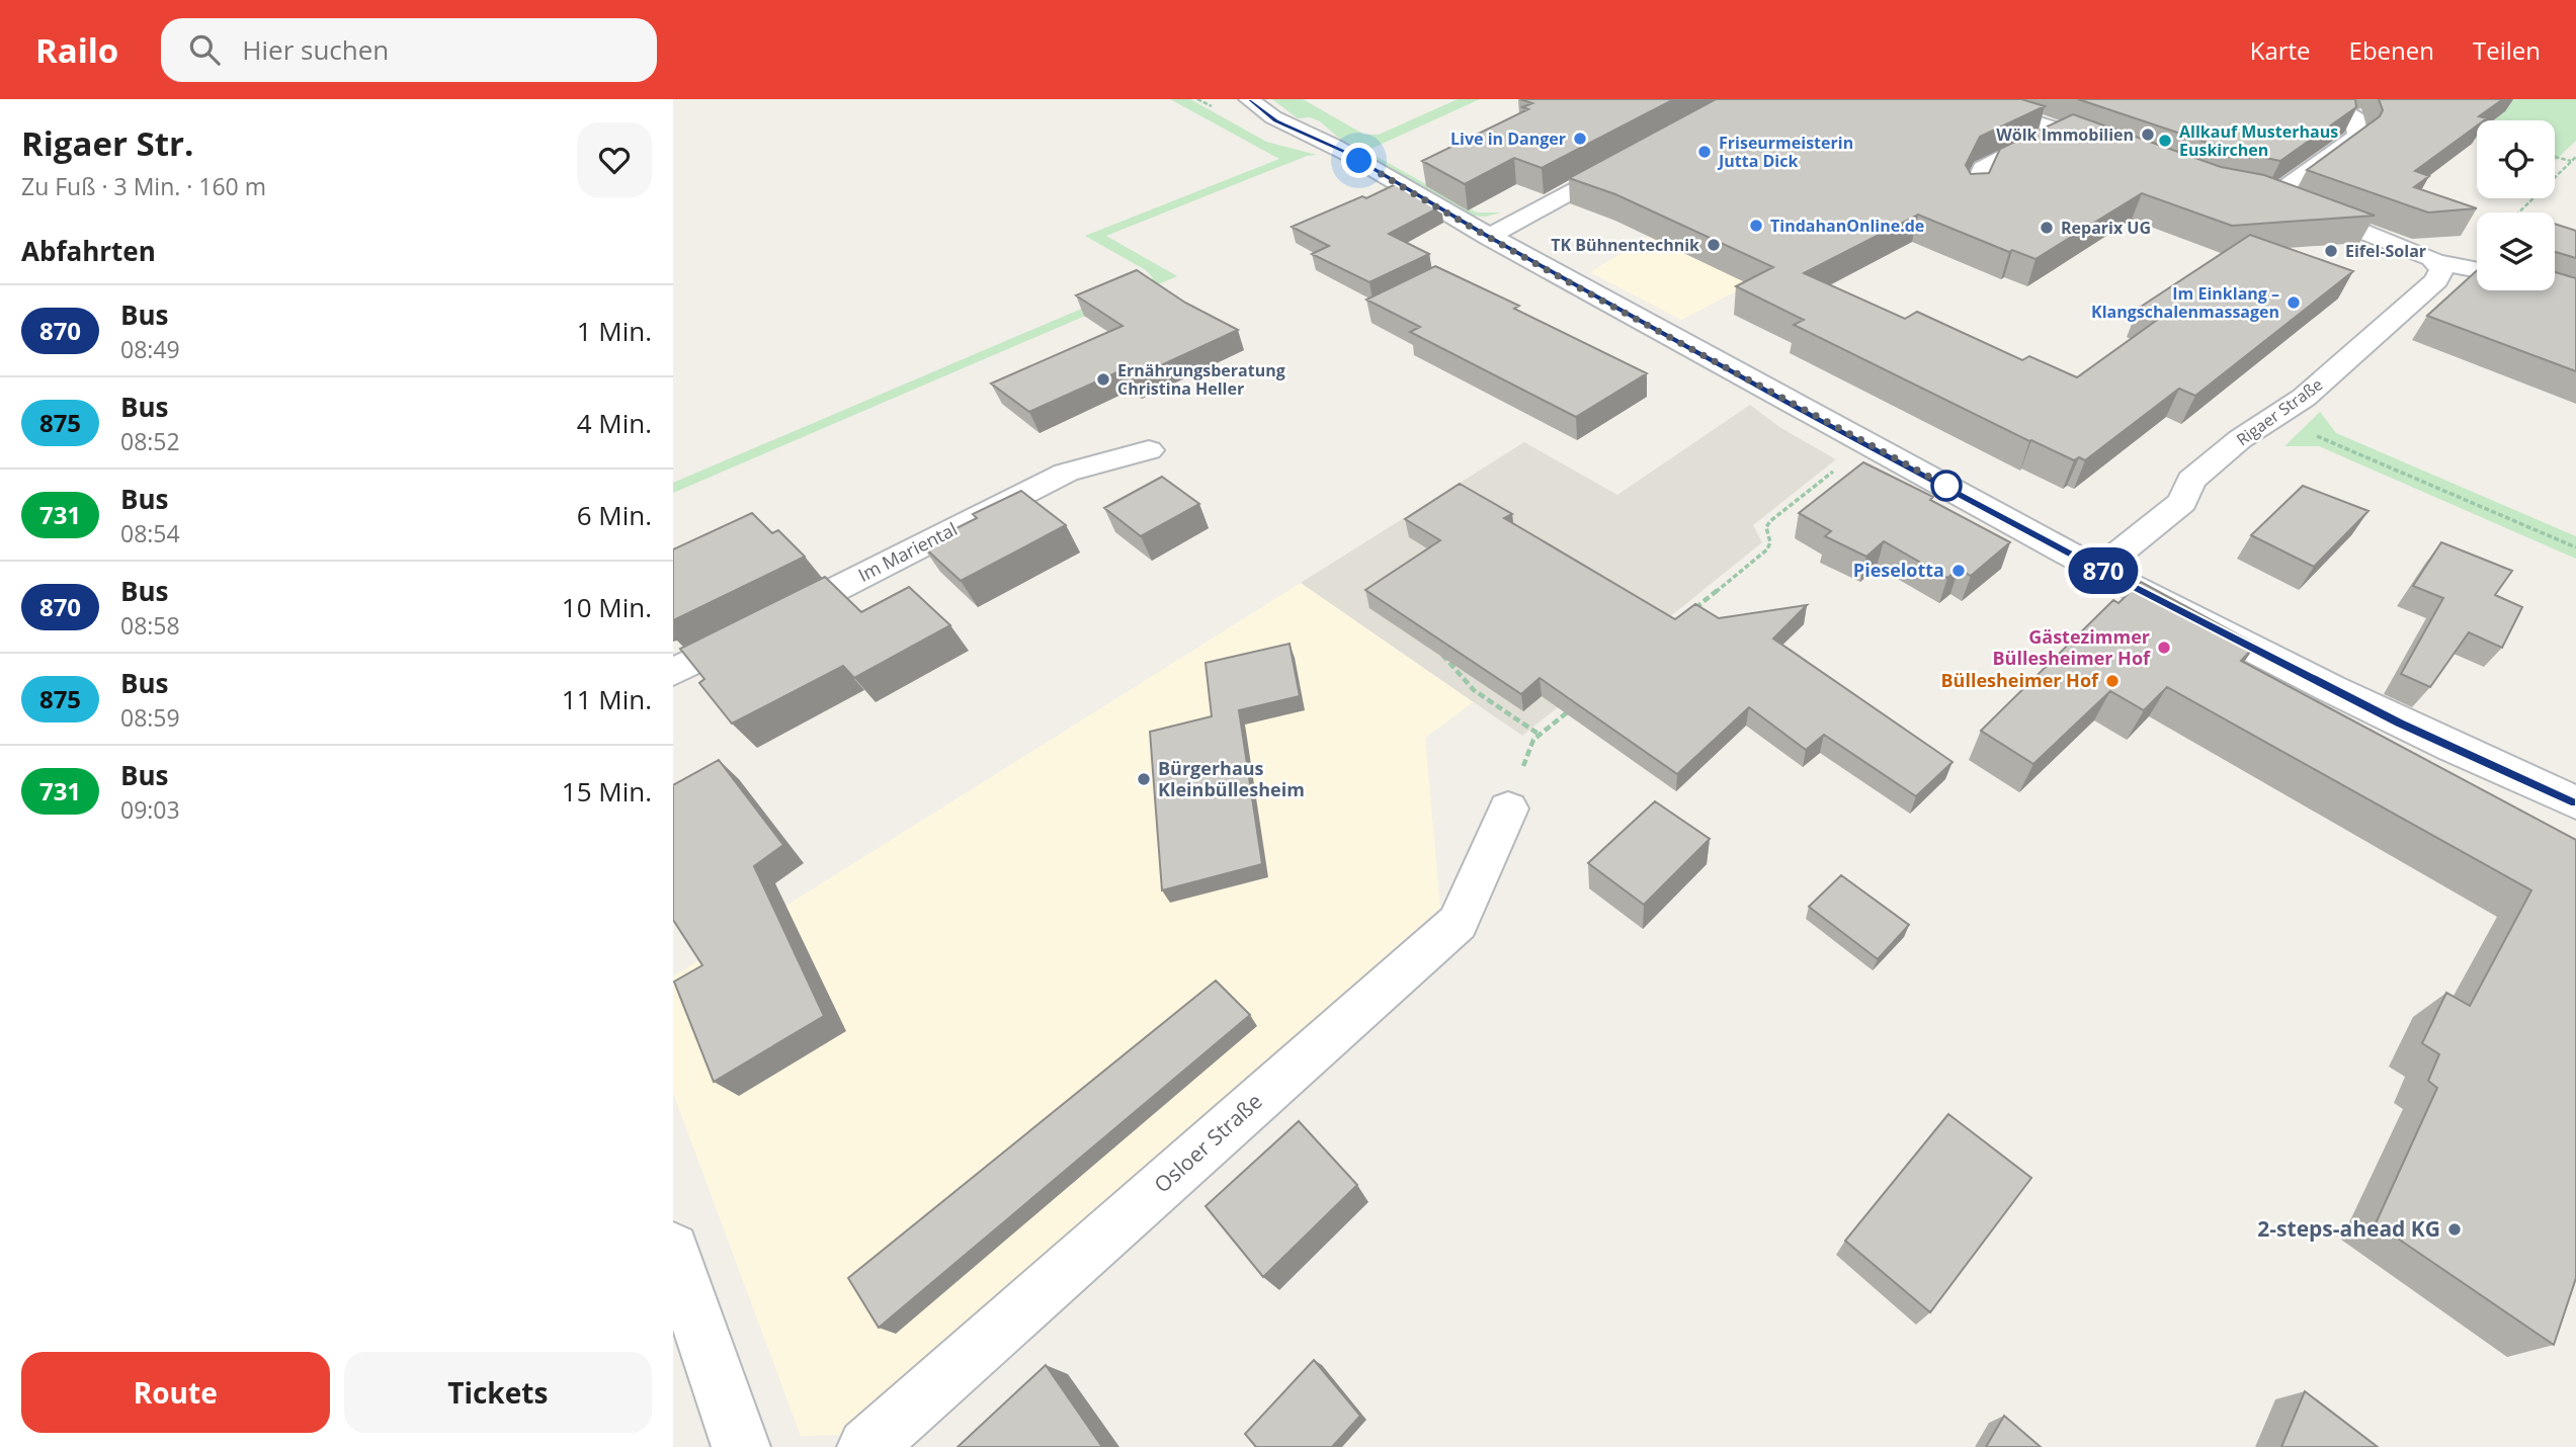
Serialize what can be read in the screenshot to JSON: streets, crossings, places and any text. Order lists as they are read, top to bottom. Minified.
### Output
{"streets":{"street":["Rigaer Straße","Im Mariental","Osloer Straße"]},"places":["Wölk Immobilien","Live in Danger","Allkauf Musterhaus Euskirchen","Friseurmeisterin Jutta Dick","TindahanOnline.de","Reparix UG","TK Bühnentechnik","Eifel-Solar","Im Einklang – Klangschalenmassagen","Ernährungsberatung Christina Heller","Pieselotta","Gästezimmer Büllesheimer Hof","Büllesheimer Hof","Bürgerhaus Kleinbüllesheim","2-steps-ahead KG"],"lines":["bus line 870"],"page":{"header":"Railo","search":"Hier suchen","nav":["Karte","Ebenen","Teilen"],"heading":[["Rigaer Str.","Zu Fuß · 3 Min. · 160 m"],"Abfahrten"],"on_map":"870","list":[{"mark":"870","name":"Bus","note":"08:49","value":"1 Min."},{"mark":"875","name":"Bus","note":"08:52","value":"4 Min."},{"mark":"731","name":"Bus","note":"08:54","value":"6 Min."},{"mark":"870","name":"Bus","note":"08:58","value":"10 Min."},{"mark":"875","name":"Bus","note":"08:59","value":"11 Min."},{"mark":"731","name":"Bus","note":"09:03","value":"15 Min."}],"buttons":["Route","Tickets"]}}
